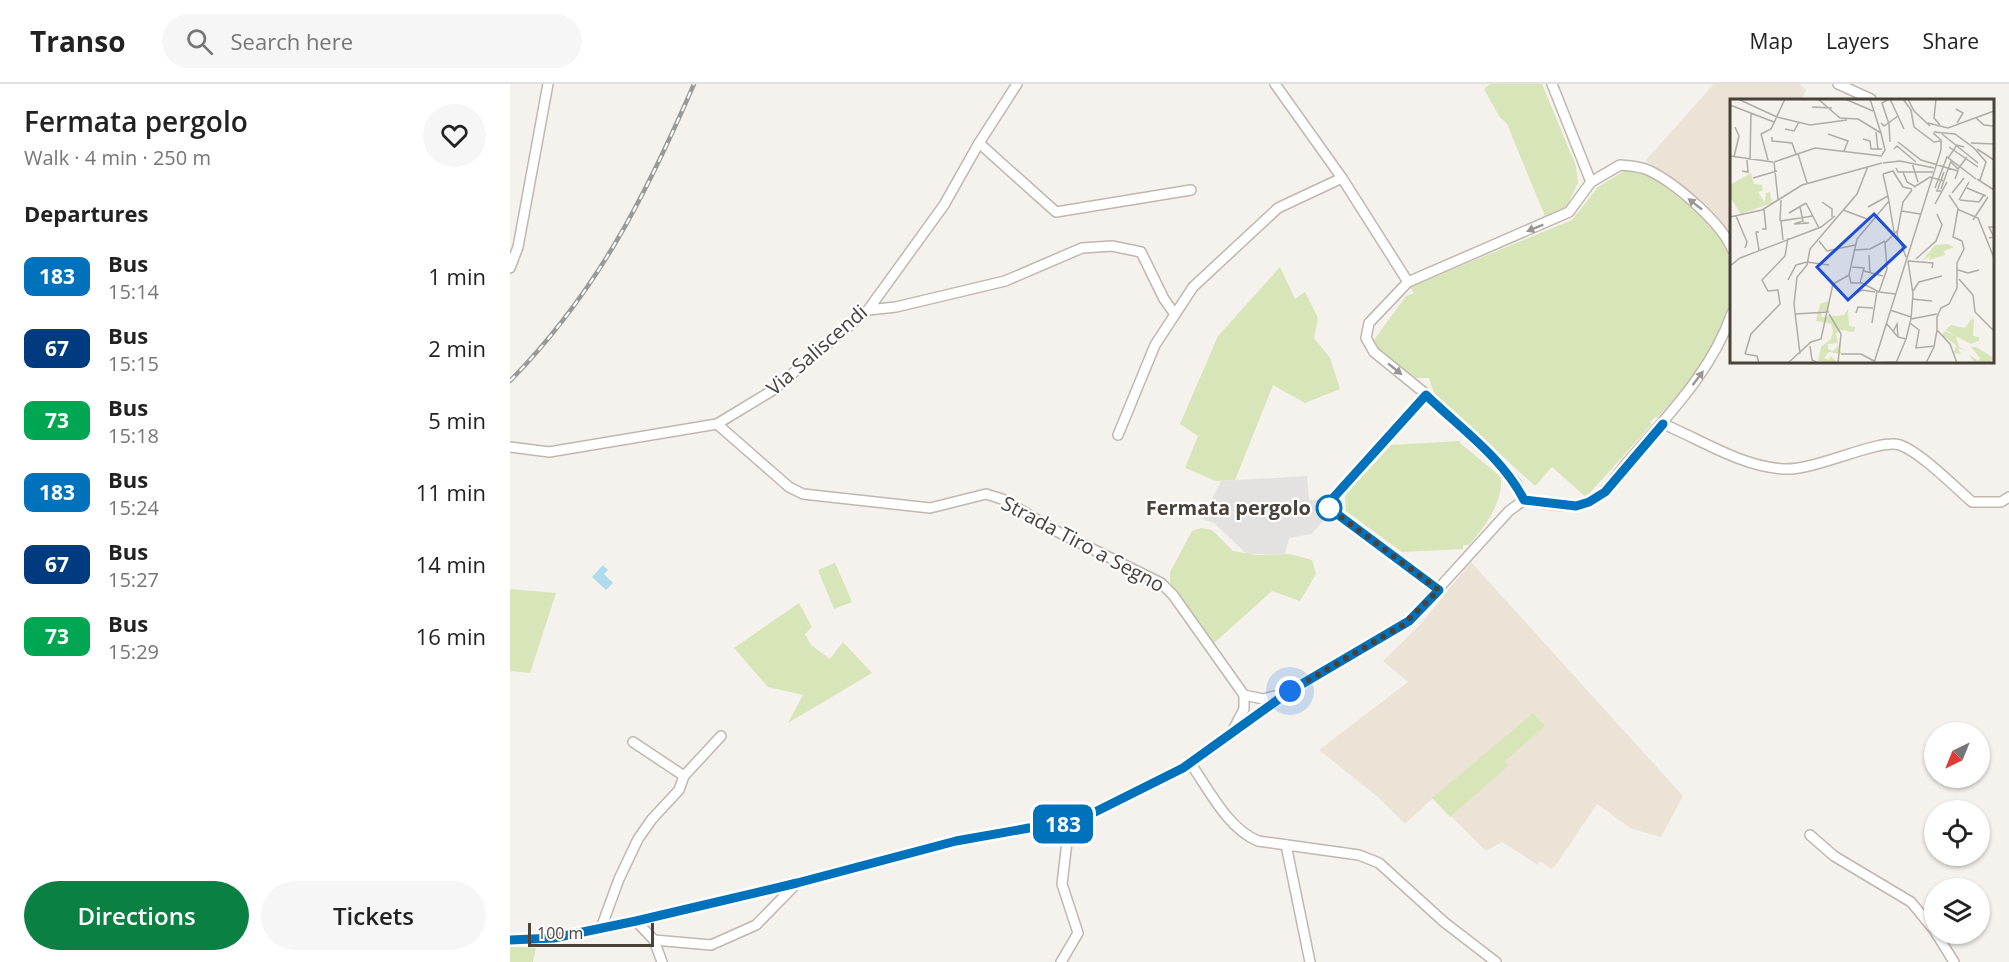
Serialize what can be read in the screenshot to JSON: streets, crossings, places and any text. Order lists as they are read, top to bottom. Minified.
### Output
{"streets":{"street":["Via Saliscendi","Strada Tiro a Segno"]},"crossings":[["Via Saliscendi","Strada Tiro a Segno"]],"places":["Fermata pergolo"],"lines":["bus line 183"],"scale_bar":"100 m","north":"bottom left","page":{"header":"Transo","search":"Search here","nav":["Map","Layers","Share"],"heading":[["Fermata pergolo","Walk · 4 min · 250 m"],"Departures"],"on_map":"183","list":[{"mark":"183","name":"Bus","note":"15:14","value":"1 min"},{"mark":"67","name":"Bus","note":"15:15","value":"2 min"},{"mark":"73","name":"Bus","note":"15:18","value":"5 min"},{"mark":"183","name":"Bus","note":"15:24","value":"11 min"},{"mark":"67","name":"Bus","note":"15:27","value":"14 min"},{"mark":"73","name":"Bus","note":"15:29","value":"16 min"}],"buttons":["Directions","Tickets"],"scale":"100 m"}}
